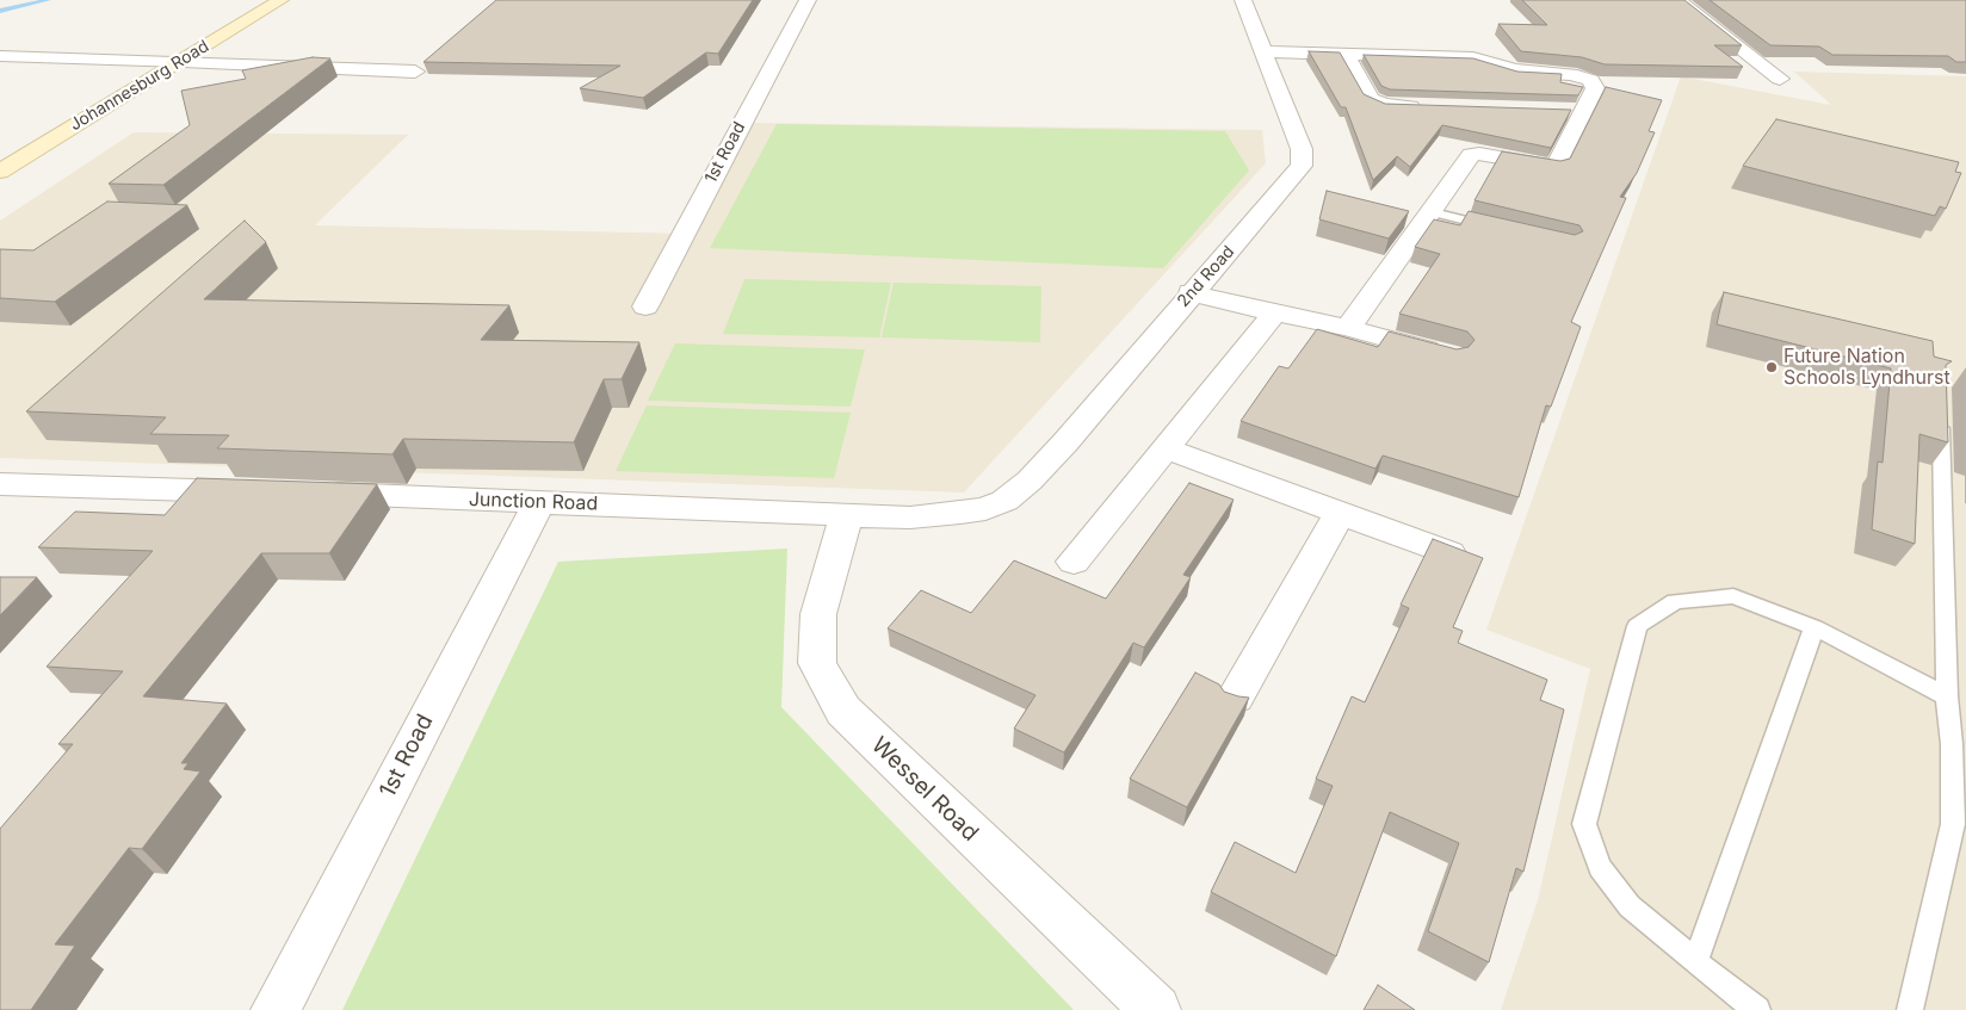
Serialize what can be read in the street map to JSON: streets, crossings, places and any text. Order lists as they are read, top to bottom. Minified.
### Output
{"streets":{"main road":["Johannesburg Road"],"street":["1st Road","2nd Road","Junction Road","Wessel Road"]},"crossings":[["1st Road","Junction Road"],["2nd Road","Junction Road"],["Junction Road","Wessel Road"]],"places":["Future Nation Schools Lyndhurst"]}
